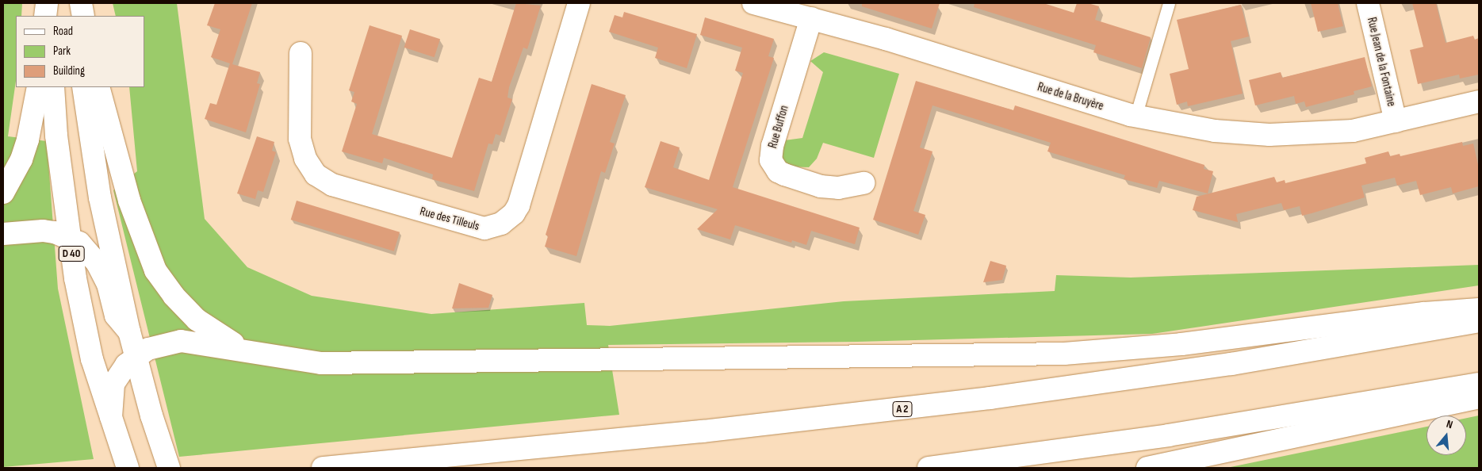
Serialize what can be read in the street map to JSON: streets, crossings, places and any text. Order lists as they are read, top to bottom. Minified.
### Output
{"streets":{"main road":["Rue Jean de la Fontaine","Rue de la Bruyère","Rue Buffon","Rue des Tilleuls","D 40","A 2"]},"crossings":[["Rue Jean de la Fontaine","Rue de la Bruyère"],["Rue de la Bruyère","Rue Buffon"]],"legend":["Road","Park","Building"],"north":"top"}
